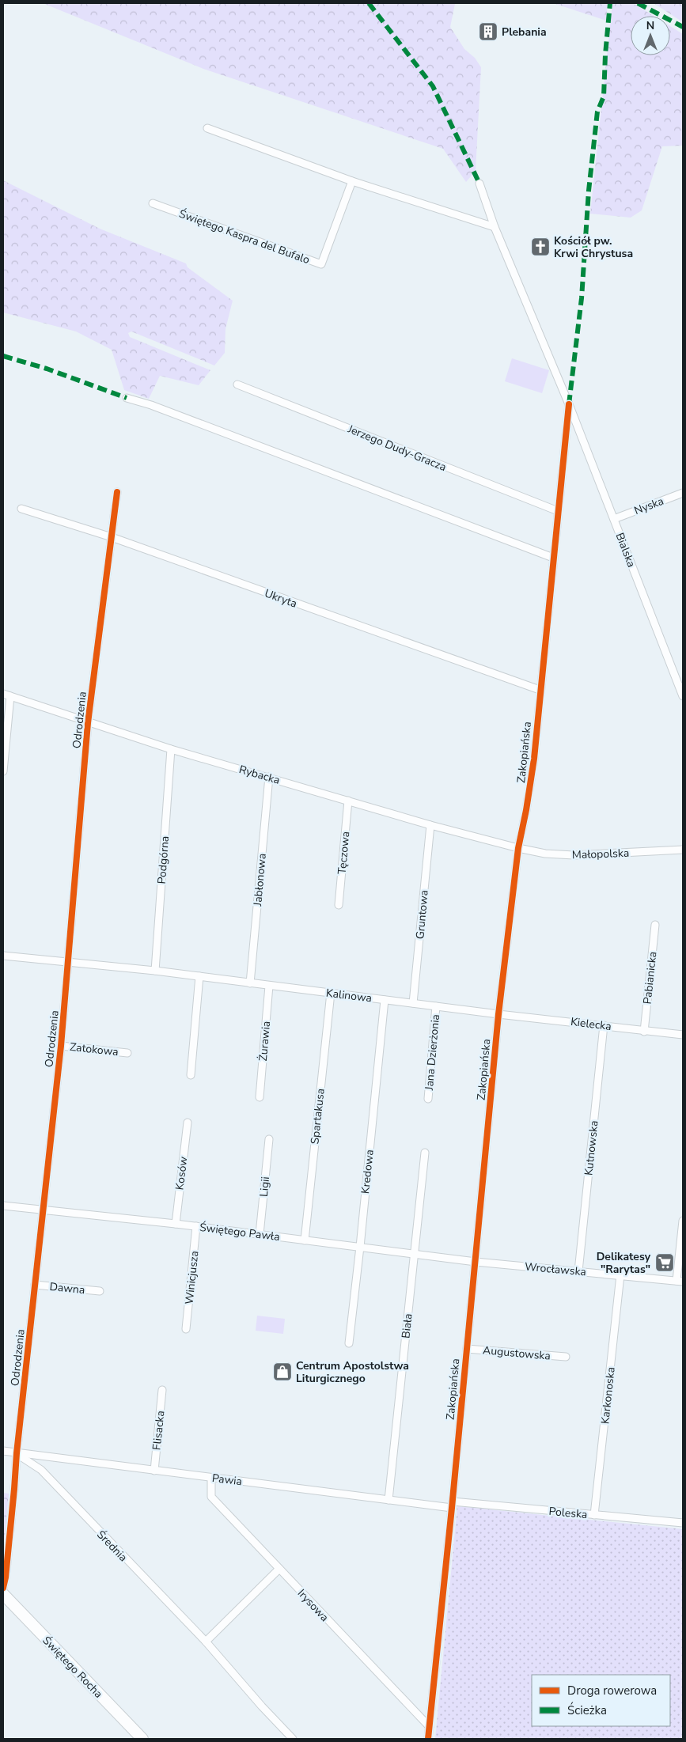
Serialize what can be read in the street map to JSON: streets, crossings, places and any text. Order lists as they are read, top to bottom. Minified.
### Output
{"streets":{"main road":["Świętego Rocha"],"street":["Świętego Kaspra del Bufalo","Jerzego Dudy-Gracza","Nyska","Bialska","Ukryta","Odrodzenia","Zakopiańska","Rybacka","Tęczowa","Małopolska","Podgórna","Jabłonowa","Gruntowa","Pabianicka","Kalinowa","Kielecka","Żurawia","Zatokowa","Jana Dzierżonia","Spartakusa","Kutnowska","Kredowa","Kosów","Ligii","Świętego Pawła","Wrocławska","Winicjusza","Dawna","Biała","Augustowska","Karkonoska","Flisacka","Pawia","Poleska","Średnia","Irysowa"]},"crossings":[["Jerzego Dudy-Gracza","Zakopiańska"],["Nyska","Bialska"],["Bialska","Zakopiańska"],["Ukryta","Odrodzenia"],["Ukryta","Zakopiańska"],["Odrodzenia","Rybacka"],["Odrodzenia","Kalinowa"],["Odrodzenia","Zatokowa"],["Odrodzenia","Świętego Pawła"],["Odrodzenia","Dawna"],["Odrodzenia","Pawia"],["Odrodzenia","Średnia"],["Zakopiańska","Rybacka"],["Zakopiańska","Małopolska"],["Zakopiańska","Kalinowa"],["Zakopiańska","Kielecka"],["Zakopiańska","Świętego Pawła"],["Zakopiańska","Wrocławska"],["Zakopiańska","Augustowska"],["Zakopiańska","Pawia"],["Zakopiańska","Poleska"],["Zakopiańska","Irysowa"],["Rybacka","Tęczowa"],["Rybacka","Małopolska"],["Rybacka","Podgórna"],["Rybacka","Jabłonowa"],["Rybacka","Gruntowa"],["Podgórna","Kalinowa"],["Jabłonowa","Kalinowa"],["Gruntowa","Kalinowa"],["Pabianicka","Kielecka"],["Kalinowa","Kielecka"],["Kalinowa","Żurawia"],["Kalinowa","Jana Dzierżonia"],["Kalinowa","Spartakusa"],["Kalinowa","Kredowa"],["Kielecka","Kutnowska"],["Spartakusa","Świętego Pawła"],["Kutnowska","Wrocławska"],["Kredowa","Świętego Pawła"],["Kosów","Świętego Pawła"],["Ligii","Świętego Pawła"],["Świętego Pawła","Wrocławska"],["Świętego Pawła","Winicjusza"],["Świętego Pawła","Biała"],["Wrocławska","Karkonoska"],["Biała","Pawia"],["Karkonoska","Poleska"],["Flisacka","Pawia"],["Pawia","Poleska"],["Pawia","Średnia"],["Pawia","Irysowa"]],"places":{"building":["Plebania"],"church":["Kościół pw. Krwi Chrystusa"],"supermarket":["Delikatesy \"Rarytas\""],"shop":["Centrum Apostolstwa Liturgicznego"]},"legend":["Droga rowerowa","Ścieżka"],"north":"top"}
